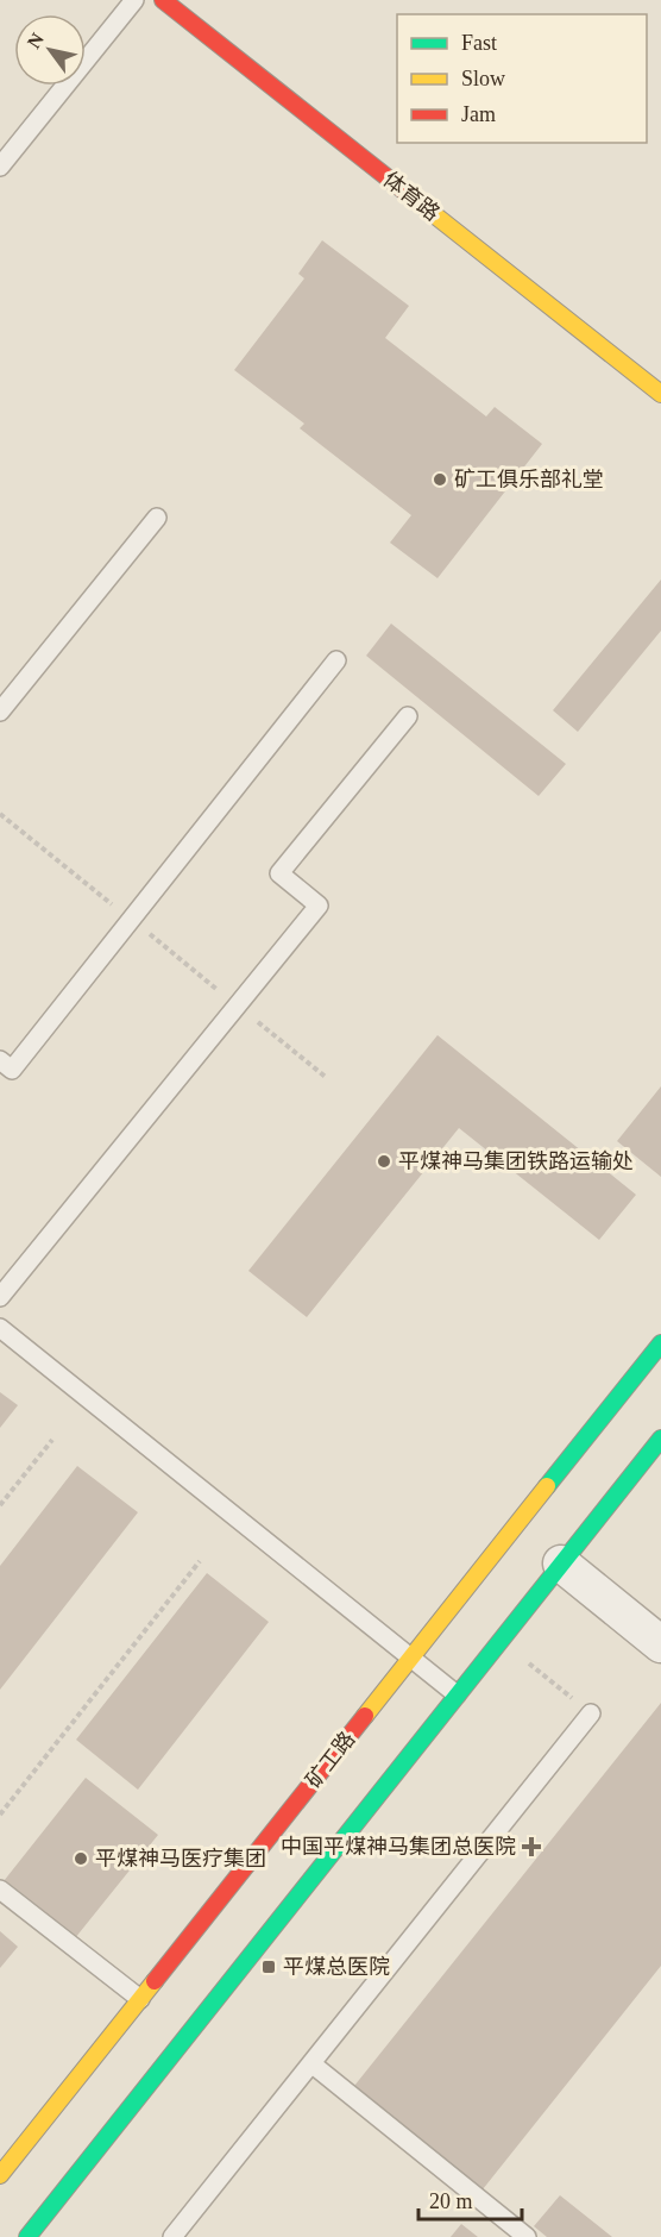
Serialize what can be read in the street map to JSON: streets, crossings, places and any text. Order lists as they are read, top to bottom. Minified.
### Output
{"streets":{"main road":["体育路","矿工路"]},"places":{"other":["矿工俱乐部礼堂","平煤神马集团铁路运输处","平煤神马医疗集团"],"health":["中国平煤神马集团总医院"],"transit":["平煤总医院"]},"legend":["Fast","Slow","Jam"],"scale_bar":"20 m","north":"top left"}
